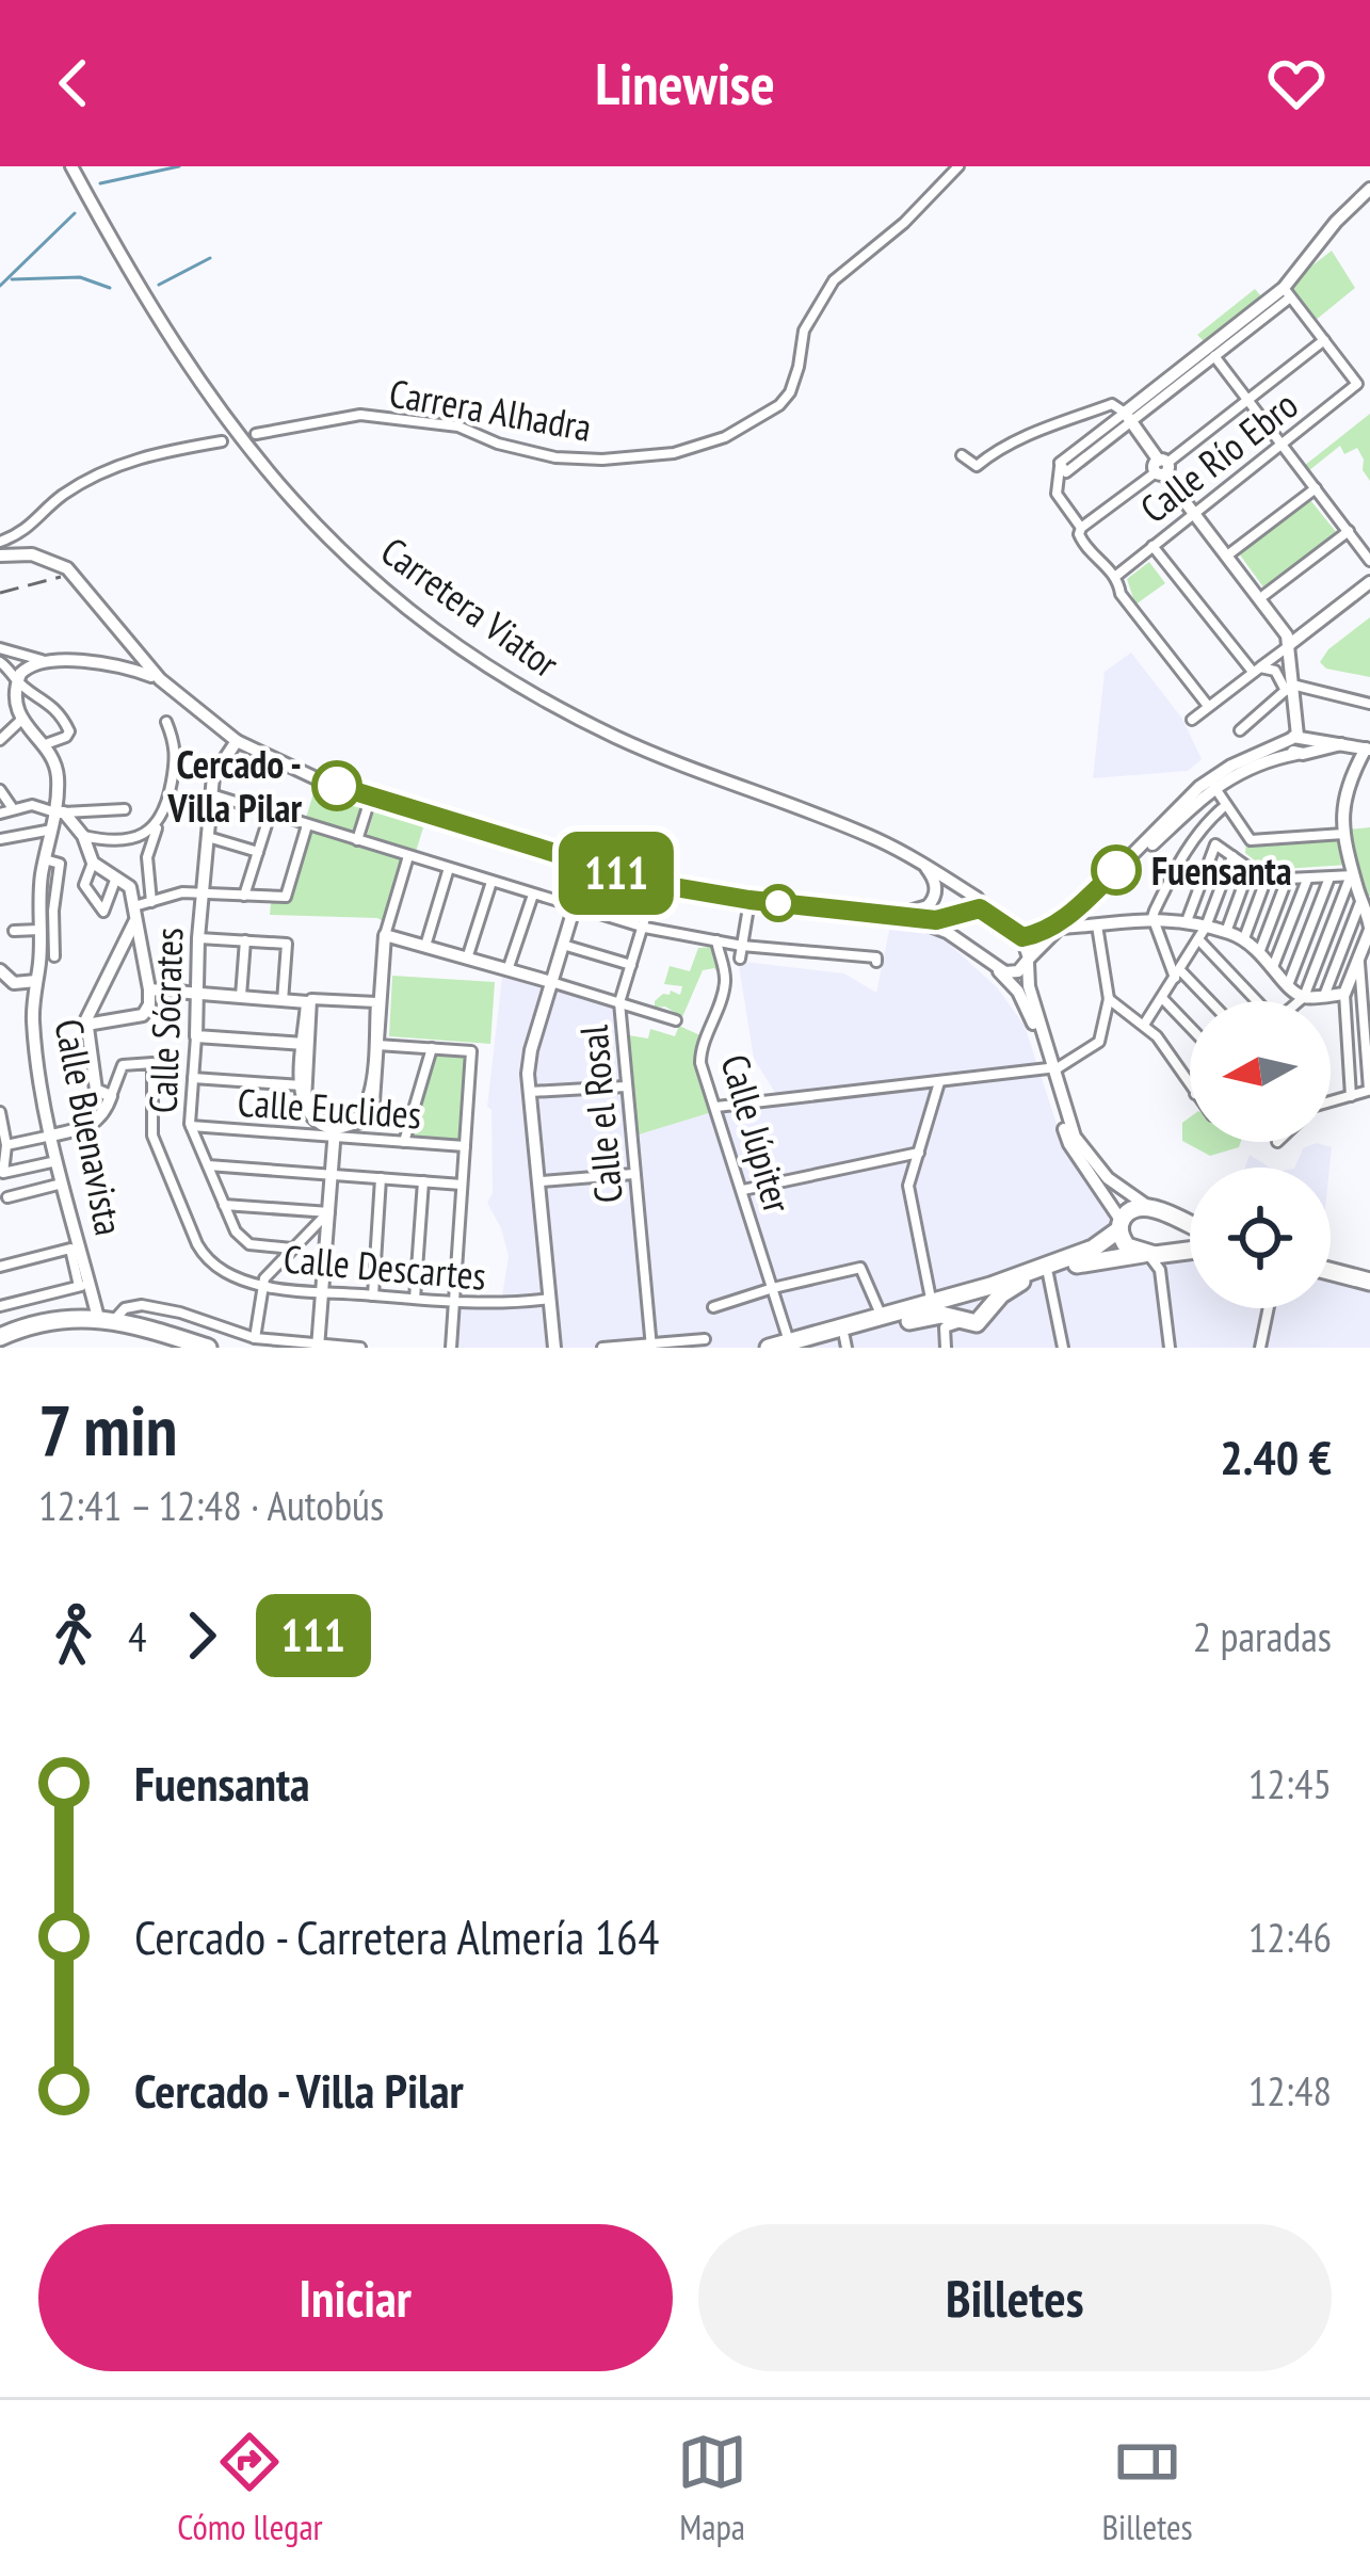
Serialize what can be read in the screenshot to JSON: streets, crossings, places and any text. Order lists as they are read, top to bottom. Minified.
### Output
{"streets":{"street":["Carrera Alhadra","Calle Río Ebro","Carretera Viator","Calle Sócrates","Calle Euclides","Calle el Rosal","Calle Buenavista","Calle Júpiter","Calle Descartes"]},"crossings":[["Calle Sócrates","Calle Euclides"]],"places":["Cercado - Villa Pilar","Fuensanta"],"lines":["bus line 111"],"north":"left","page":{"header":"Linewise","on_map":"111","heading":["7 min","12:41 – 12:48 · Autobús","2.40 €"],"legs":["4","111","2 paradas"],"list":[{"name":"Fuensanta","value":"12:45"},{"name":"Cercado - Carretera Almería 164","value":"12:46"},{"name":"Cercado - Villa Pilar","value":"12:48"}],"buttons":["Iniciar","Billetes"],"tabs":["Cómo llegar","Mapa","Billetes"]}}
